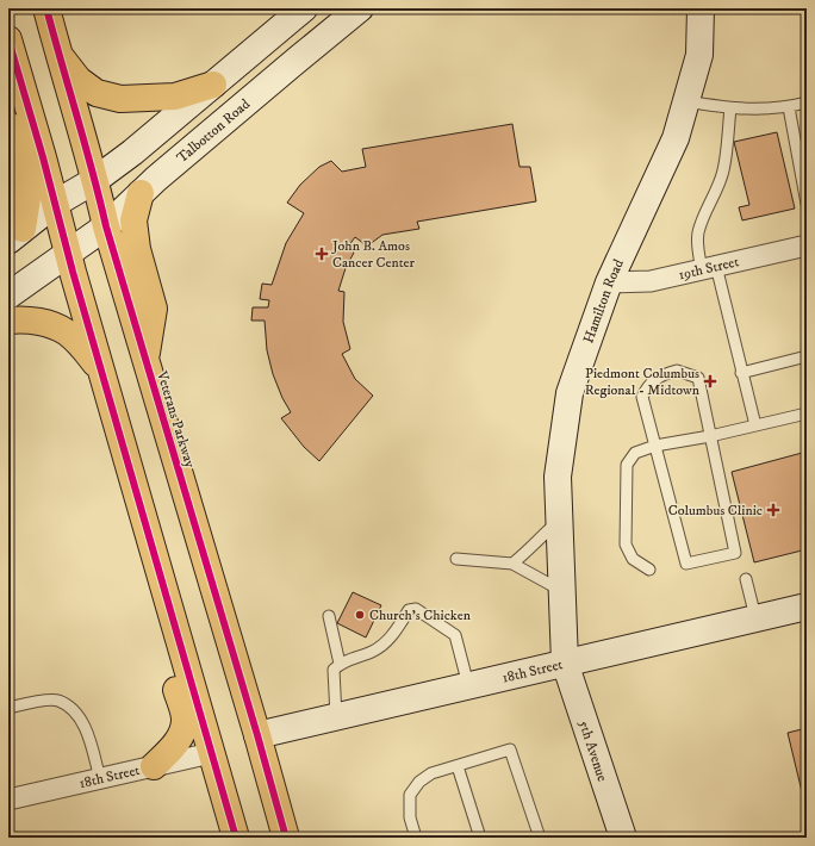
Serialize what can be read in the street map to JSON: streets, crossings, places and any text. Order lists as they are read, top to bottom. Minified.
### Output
{"streets":{"main road":["Veterans Parkway"],"street":["Talbotton Road","19th Street","Hamilton Road","18th Street","5th Avenue"]},"crossings":[["Talbotton Road","Veterans Parkway"],["19th Street","Hamilton Road"],["Hamilton Road","18th Street"],["Hamilton Road","5th Avenue"],["Veterans Parkway","18th Street"],["18th Street","5th Avenue"]],"places":{"health":["John B. Amos Cancer Center","Piedmont Columbus Regional - Midtown","Columbus Clinic"],"other":["Church's Chicken"]}}
